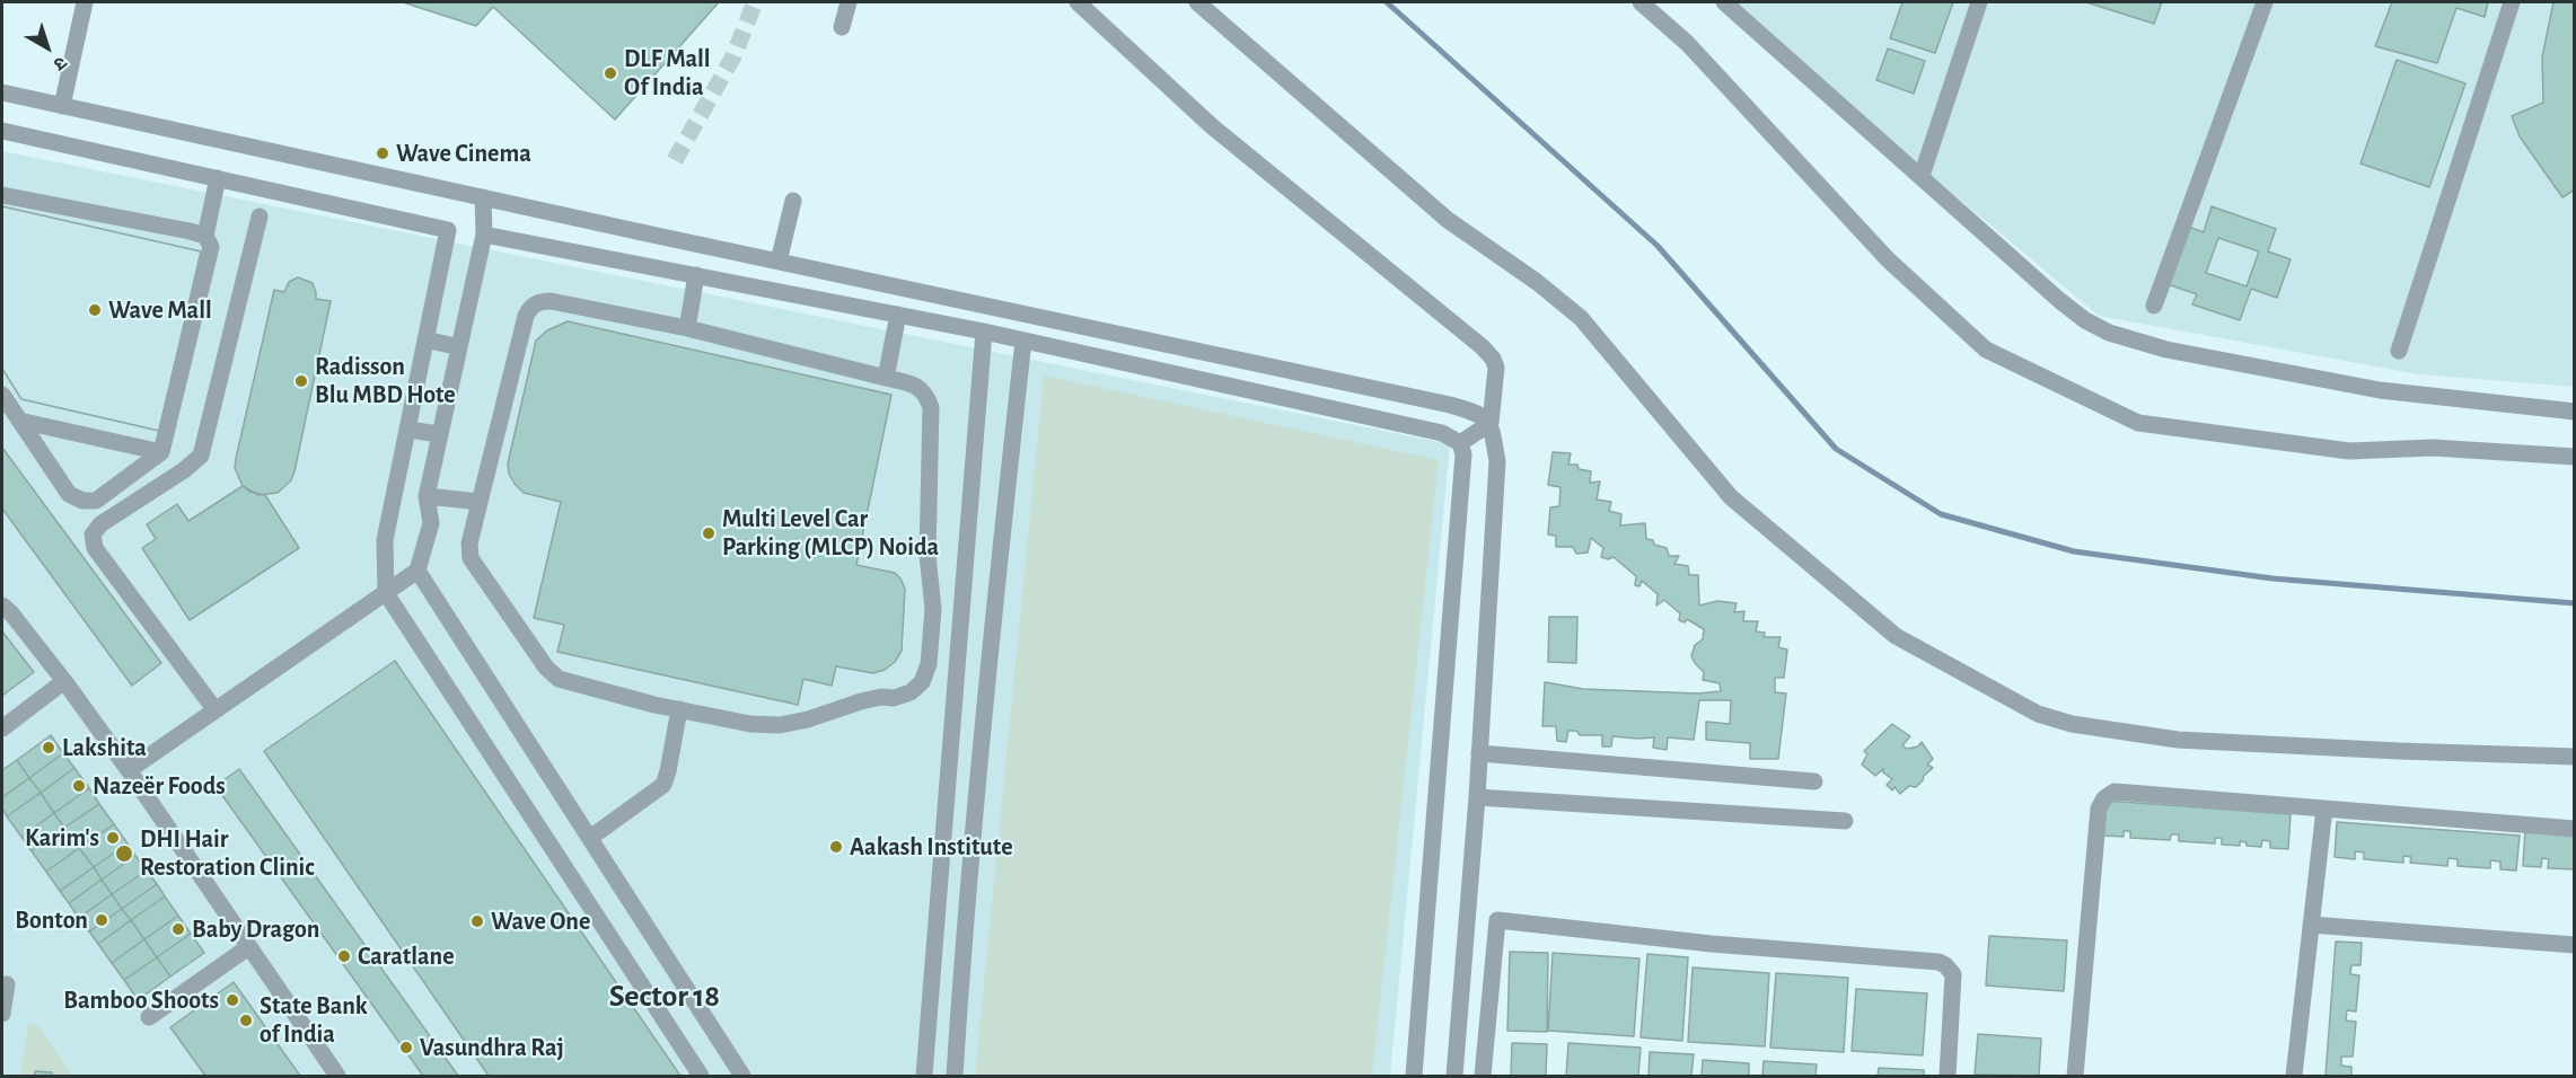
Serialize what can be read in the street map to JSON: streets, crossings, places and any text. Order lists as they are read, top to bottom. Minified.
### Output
{"districts":["Sector 18"],"places":["DLF Mall Of India","Wave Cinema","Wave Mall","Radisson Blu MBD Hote","Multi Level Car Parking (MLCP) Noida","Lakshita","Nazeër Foods","Karim's","Aakash Institute","DHI Hair Restoration Clinic","Bonton","Wave One","Baby Dragon","Caratlane","Bamboo Shoots","State Bank of India","Vasundhra Raj"],"north":"bottom right"}
